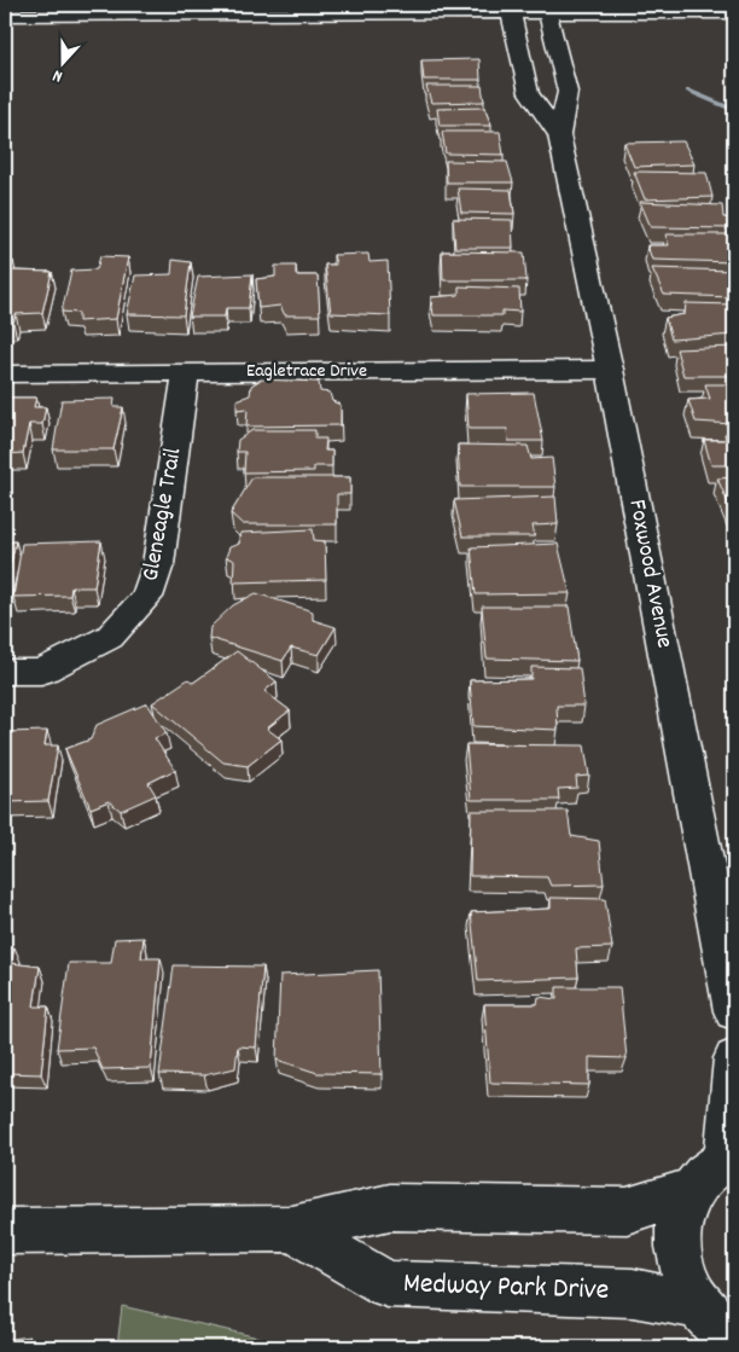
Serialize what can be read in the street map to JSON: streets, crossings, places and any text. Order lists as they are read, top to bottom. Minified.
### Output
{"streets":{"street":["Eagletrace Drive","Gleneagle Trail","Foxwood Avenue","Medway Park Drive"]},"crossings":[["Eagletrace Drive","Gleneagle Trail"],["Eagletrace Drive","Foxwood Avenue"]],"north":"bottom"}
